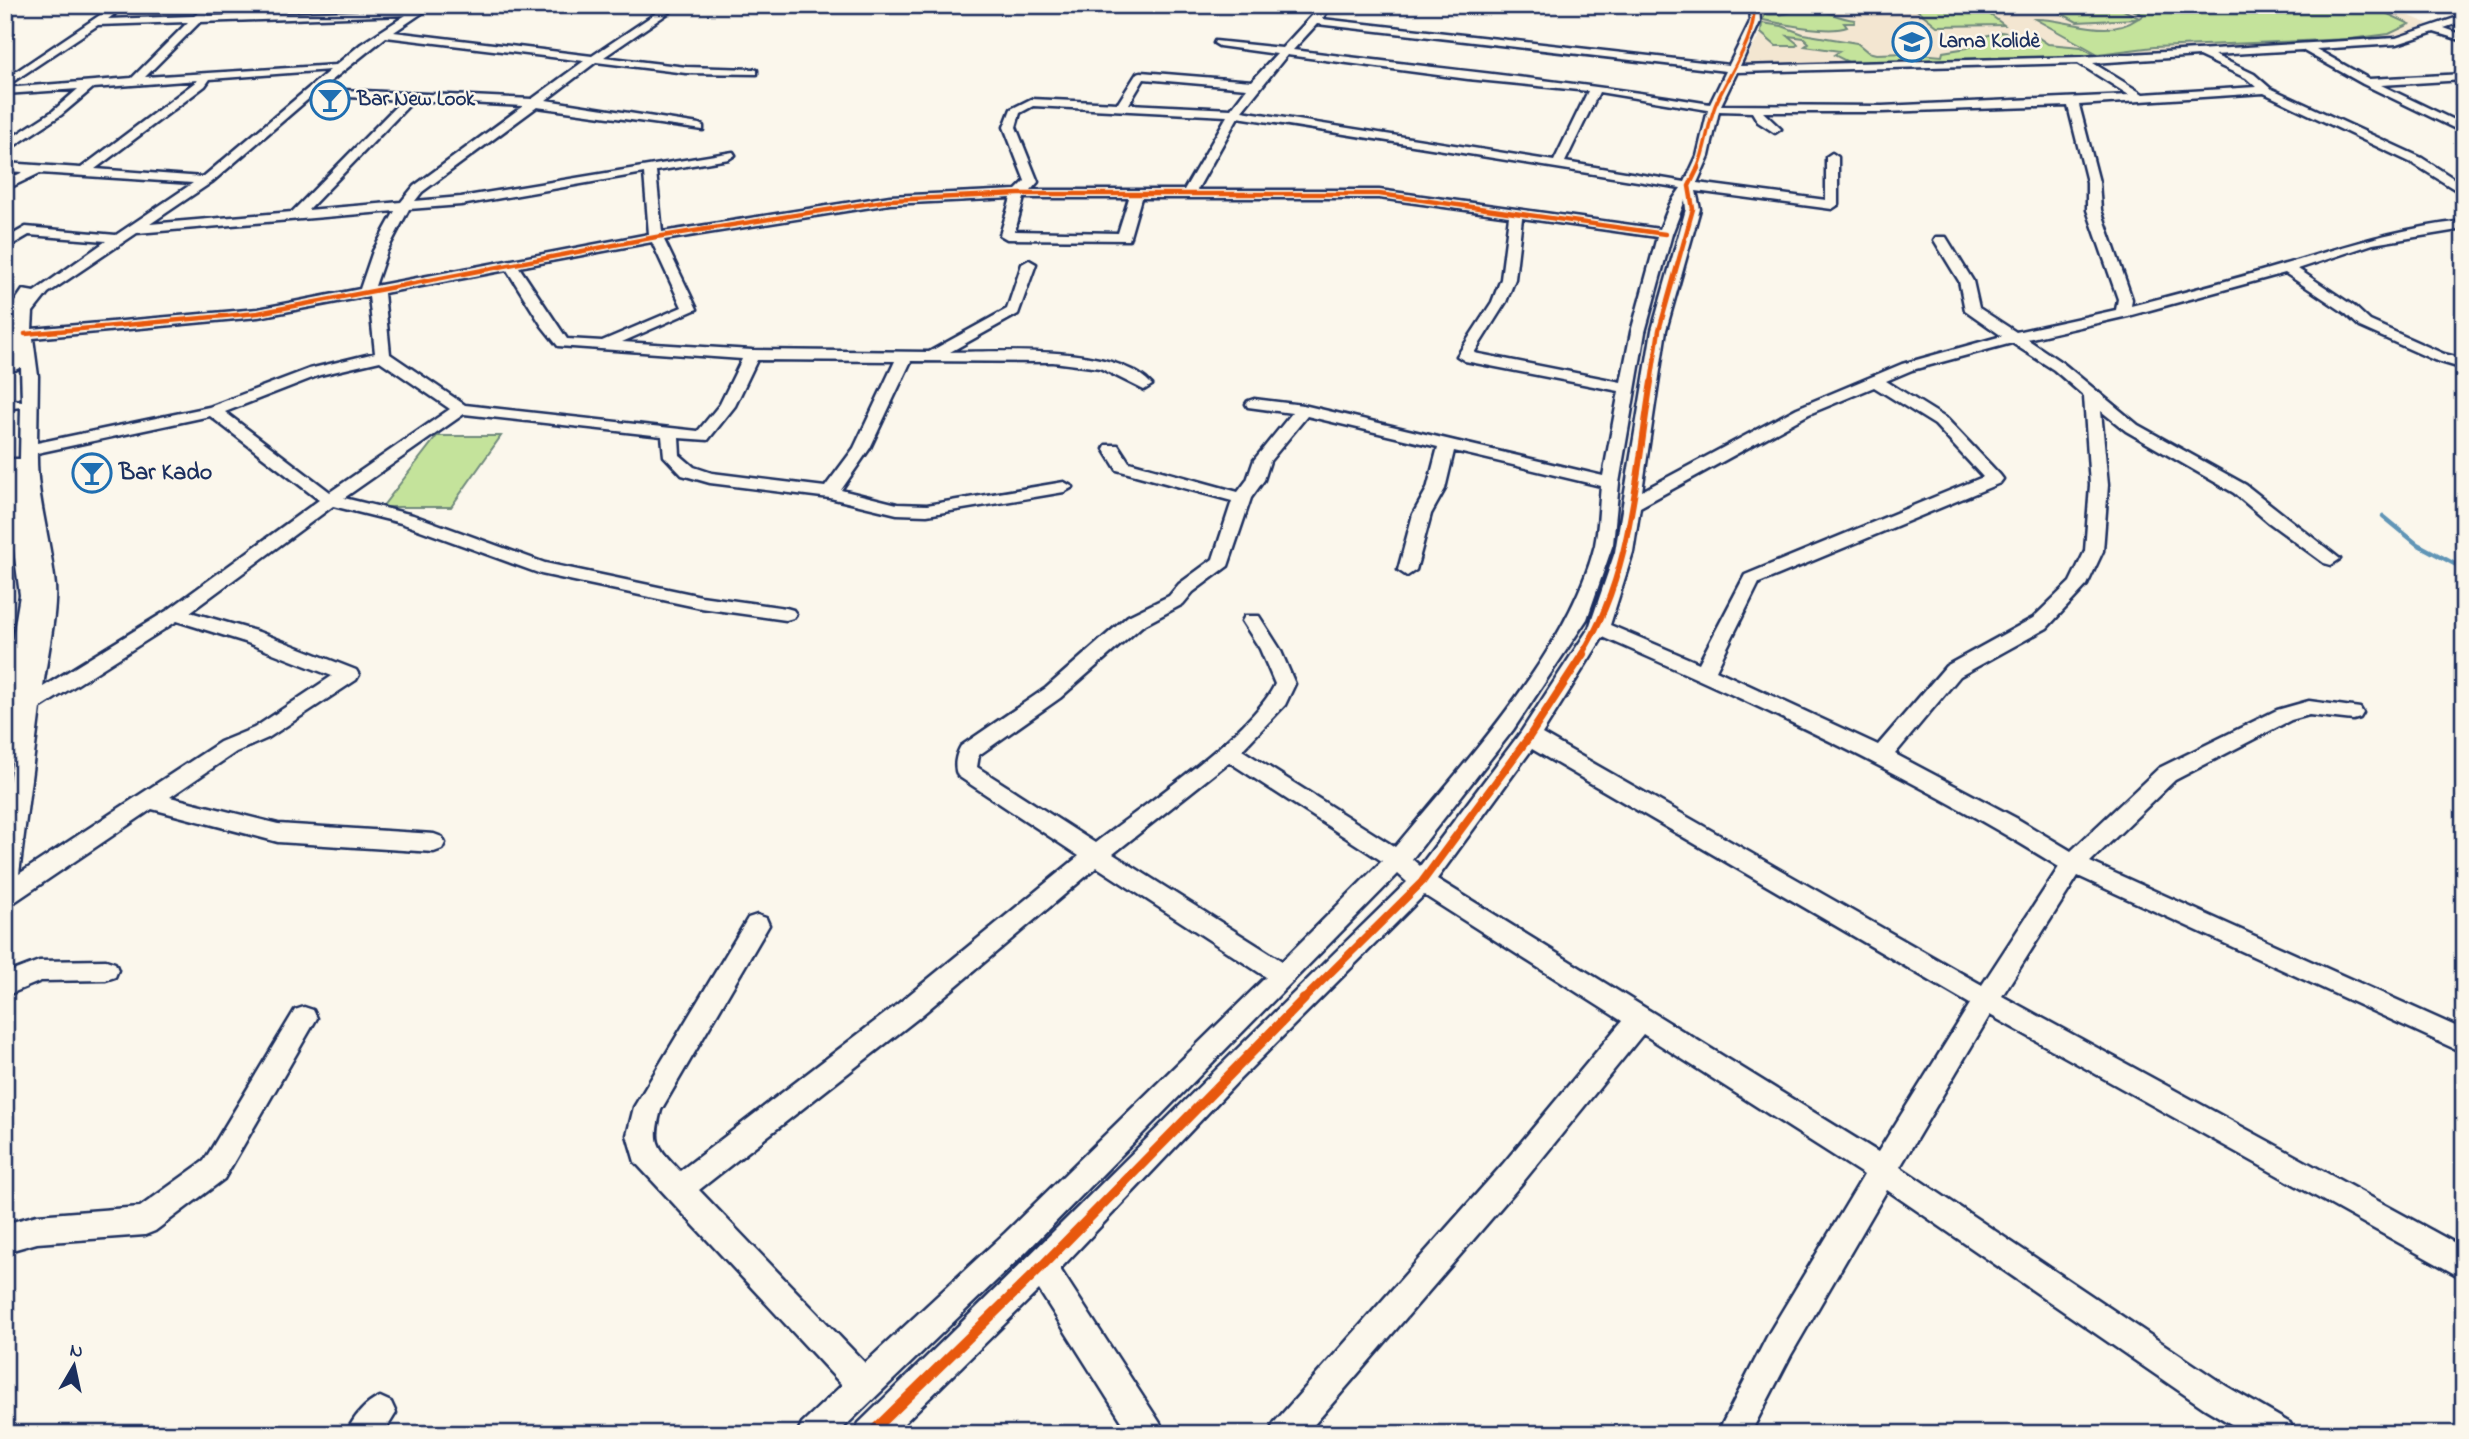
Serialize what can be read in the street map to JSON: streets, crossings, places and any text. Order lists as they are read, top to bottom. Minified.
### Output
{"places":{"school or university":["Lama Kolidè"],"bar":["Bar New Look","Bar Kado"]},"north":"top"}
